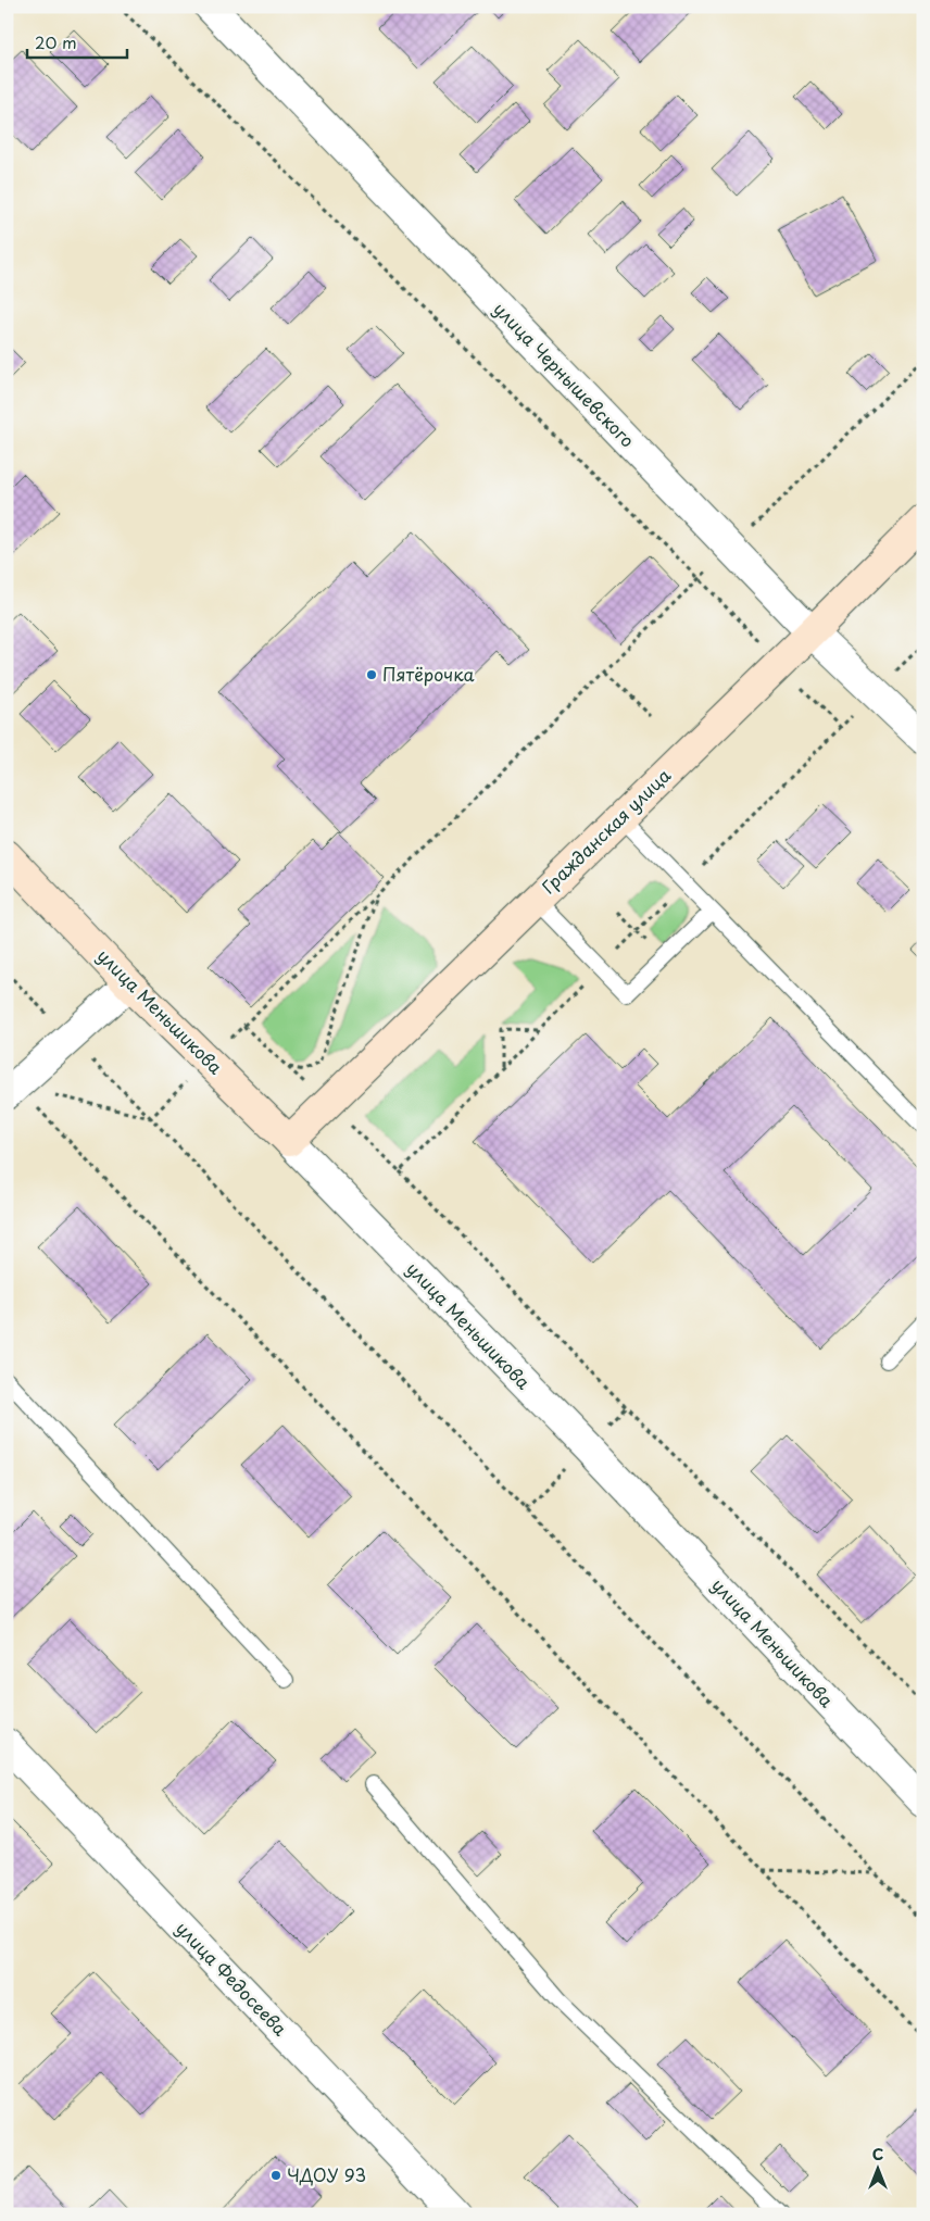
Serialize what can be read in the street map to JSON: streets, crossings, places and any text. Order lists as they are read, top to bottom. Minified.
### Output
{"streets":{"main road":["Гражданская улица","улица Меньшикова"],"street":["улица Чернышевского","улица Федосеева"]},"crossings":[["улица Чернышевского","Гражданская улица"],["Гражданская улица","улица Меньшикова"]],"places":["Пятёрочка","ЧДОУ 93"],"scale_bar":"20 m","north":"top"}
